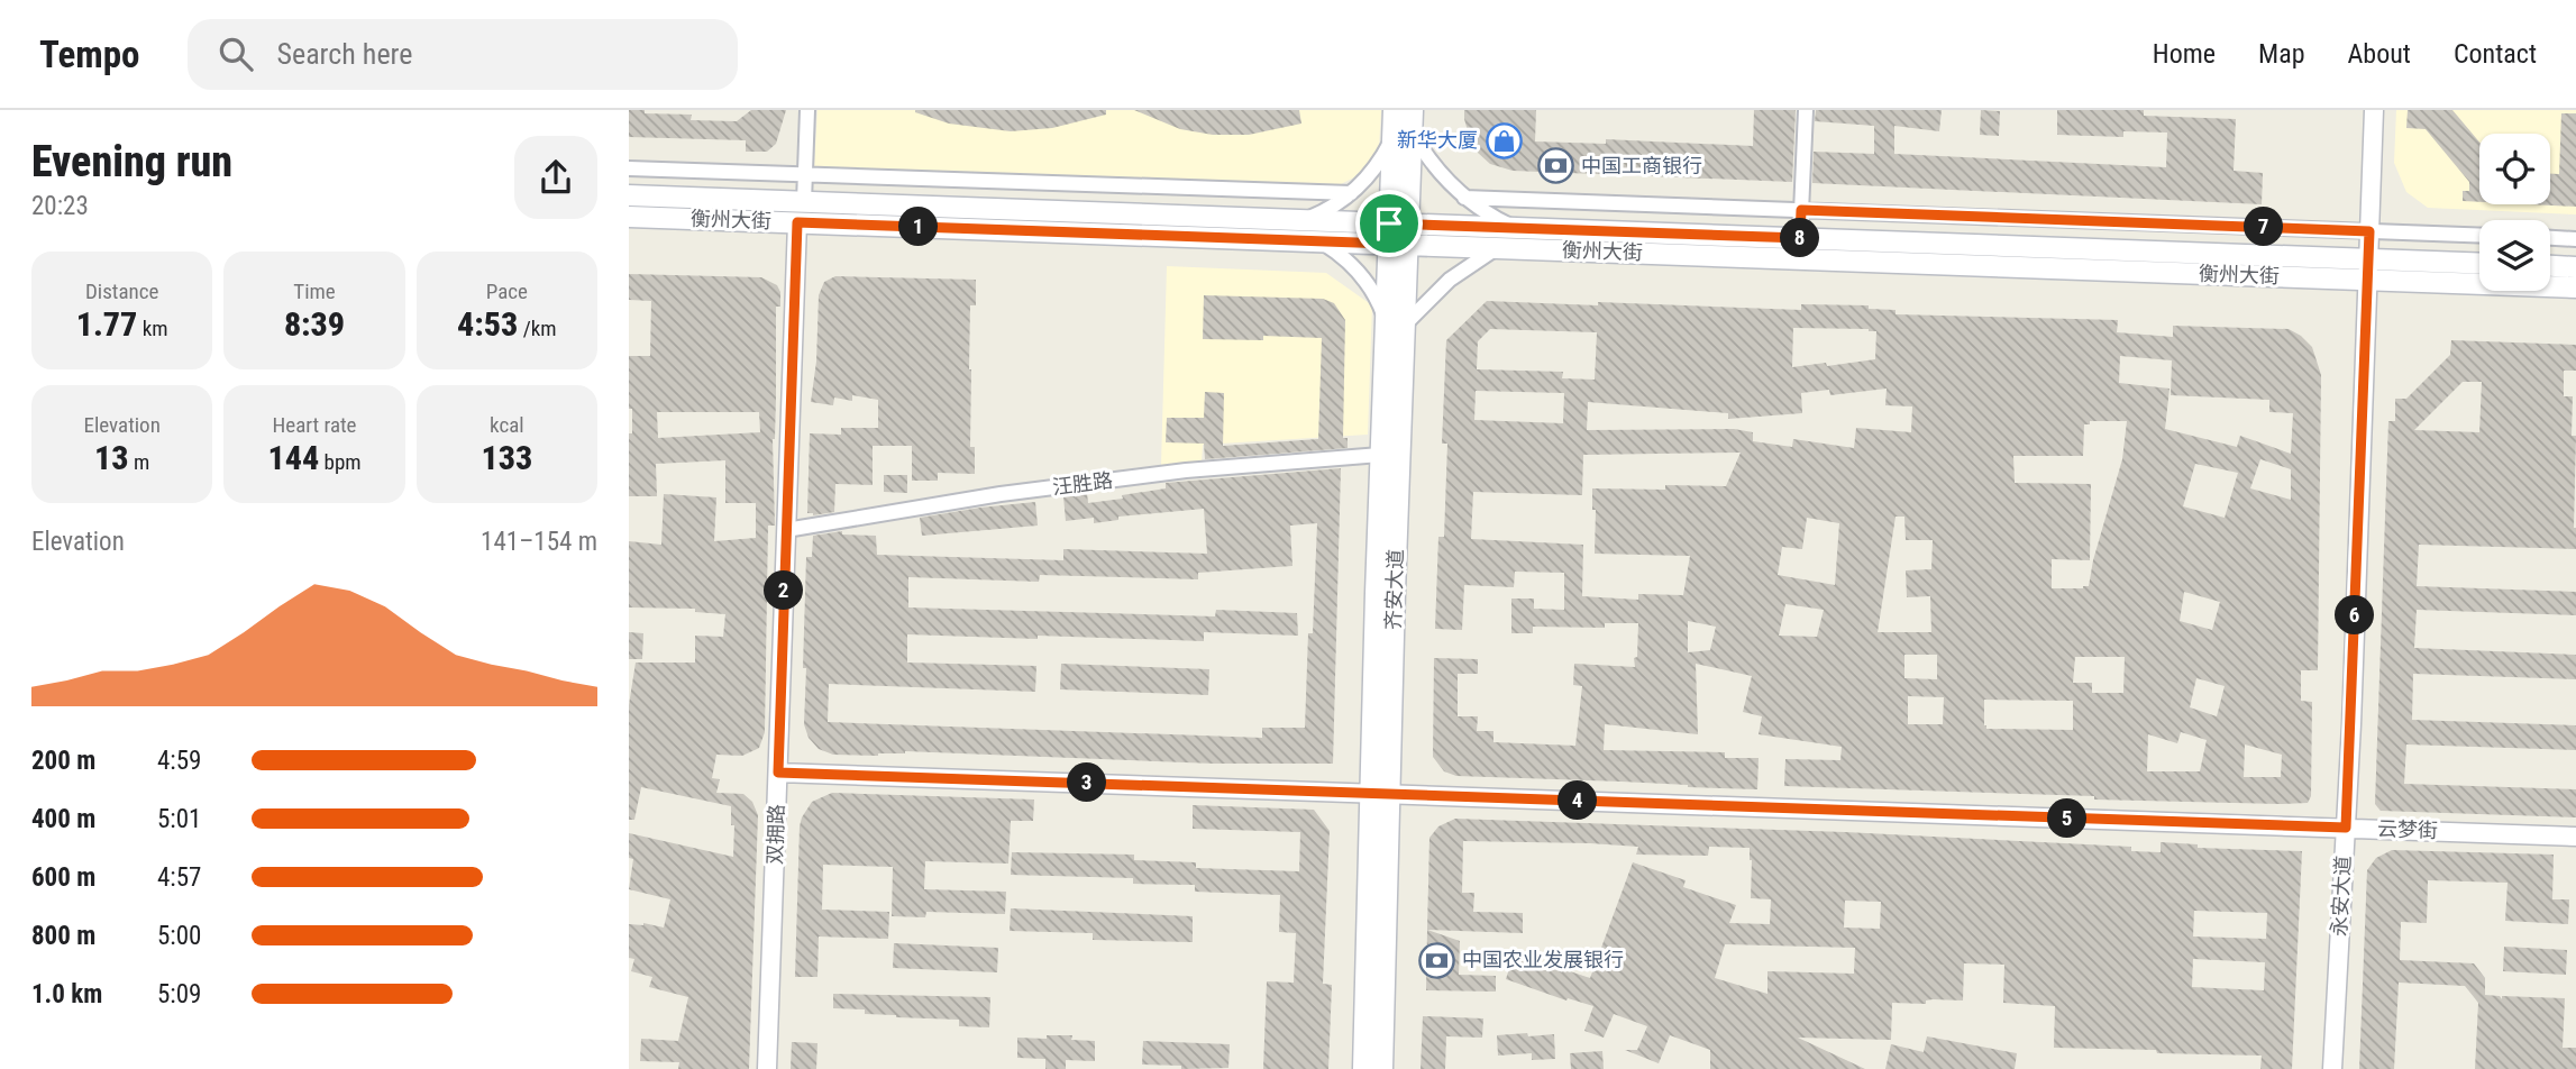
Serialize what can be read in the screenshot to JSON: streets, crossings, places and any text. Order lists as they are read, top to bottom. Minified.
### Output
{"streets":{"main road":["衡州大街","齐安大道"],"street":["汪胜路","云梦街","双拥路","永安大道"]},"crossings":[["衡州大街","齐安大道"],["衡州大街","双拥路"],["衡州大街","永安大道"],["汪胜路","齐安大道"],["汪胜路","双拥路"],["齐安大道","云梦街"],["云梦街","双拥路"],["云梦街","永安大道"]],"places":{"shop":["新华大厦"],"bank":["中国工商银行","中国农业发展银行"]},"page":{"header":"Tempo","search":"Search here","nav":["Home","Map","About","Contact"],"heading":["Evening run","20:23"],"pins":["1","7","8","2","6","3","4","5"],"stats":[["Distance","1.77 km"],["Time","8:39"],["Pace","4:53 /km"],["Elevation","13 m"],["Heart rate","144 bpm"],["kcal","133"]],"chart":["Elevation","141–154 m"],"list":[{"name":"200 m","note":"4:59"},{"name":"400 m","note":"5:01"},{"name":"600 m","note":"4:57"},{"name":"800 m","note":"5:00"},{"name":"1.0 km","note":"5:09"}]}}
